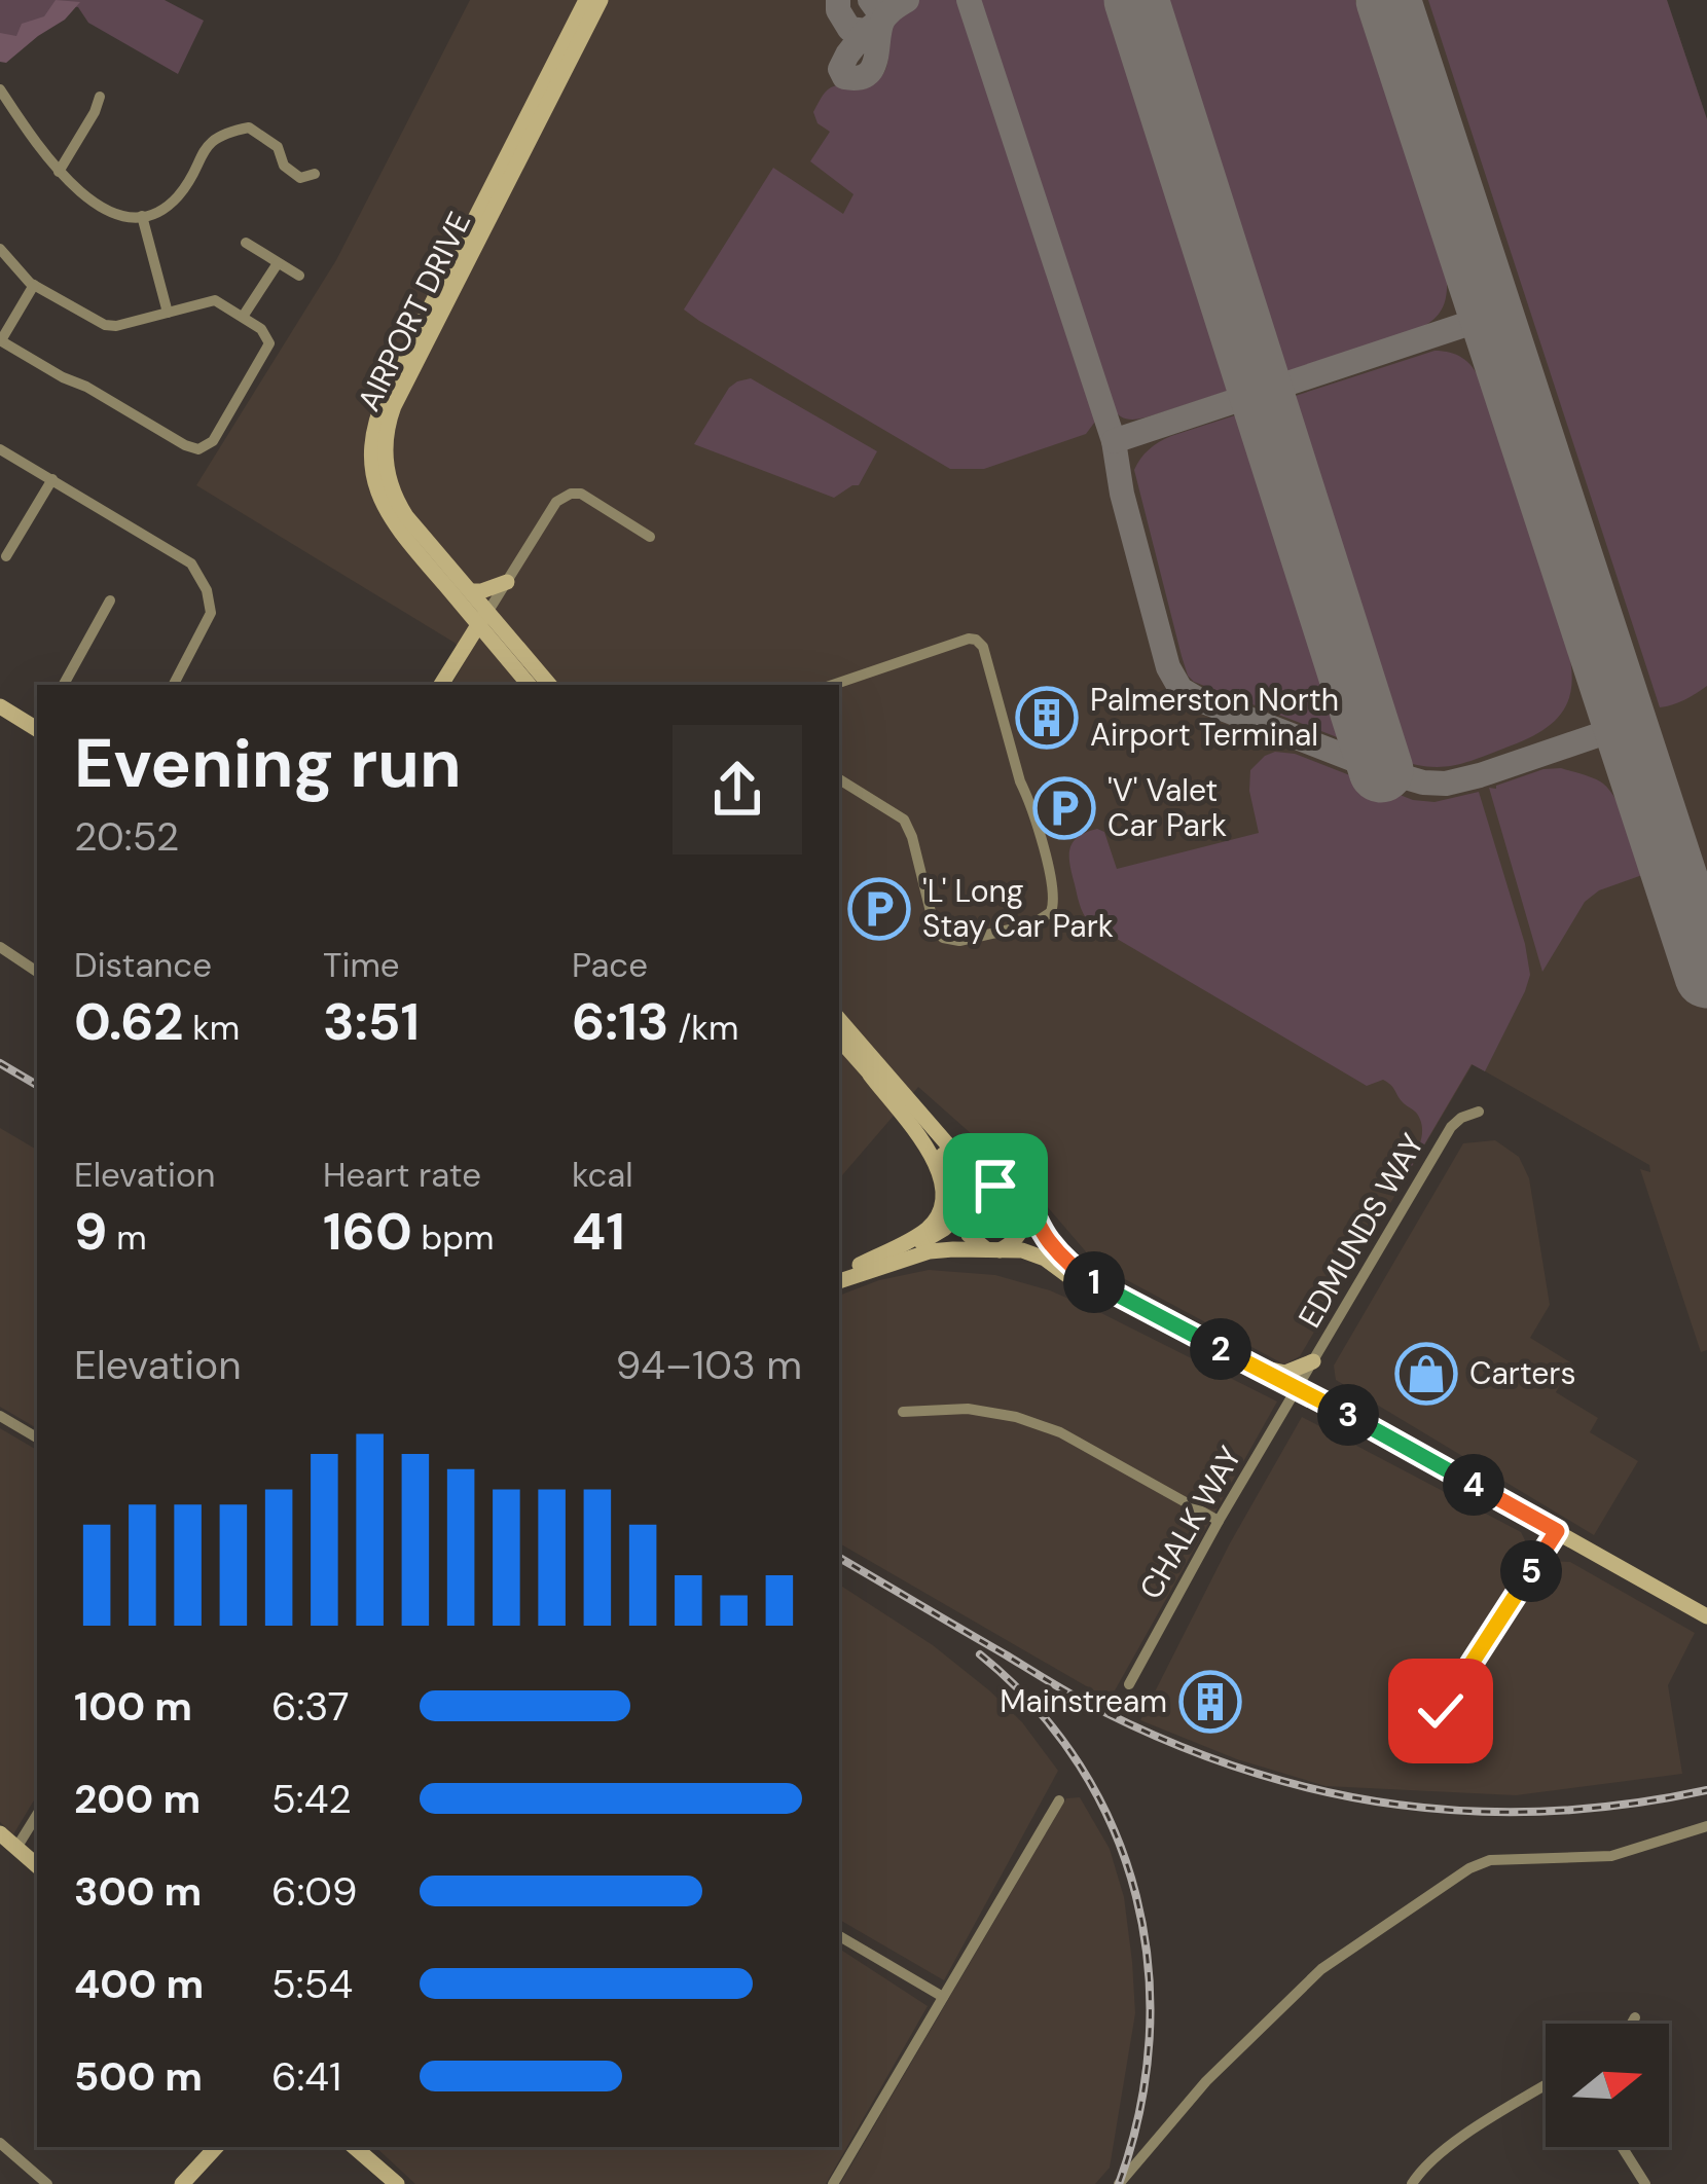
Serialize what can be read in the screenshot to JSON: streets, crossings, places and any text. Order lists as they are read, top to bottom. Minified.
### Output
{"streets":{"main road":["AIRPORT DRIVE"],"street":["EDMUNDS WAY","CHALK WAY"]},"crossings":[["EDMUNDS WAY","CHALK WAY"]],"places":{"building":["Palmerston North Airport Terminal","Mainstream"],"parking":["'V' Valet Car Park","'L' Long Stay Car Park"],"shop":["Carters"]},"north":"right","page":{"heading":["Evening run","20:52"],"stats":[["Distance","0.62 km"],["Time","3:51"],["Pace","6:13 /km"],["Elevation","9 m"],["Heart rate","160 bpm"],["kcal","41"]],"pins":["1","2","3","4","5"],"chart":["Elevation","94–103 m"],"list":[{"name":"100 m","note":"6:37"},{"name":"200 m","note":"5:42"},{"name":"300 m","note":"6:09"},{"name":"400 m","note":"5:54"},{"name":"500 m","note":"6:41"}]}}
